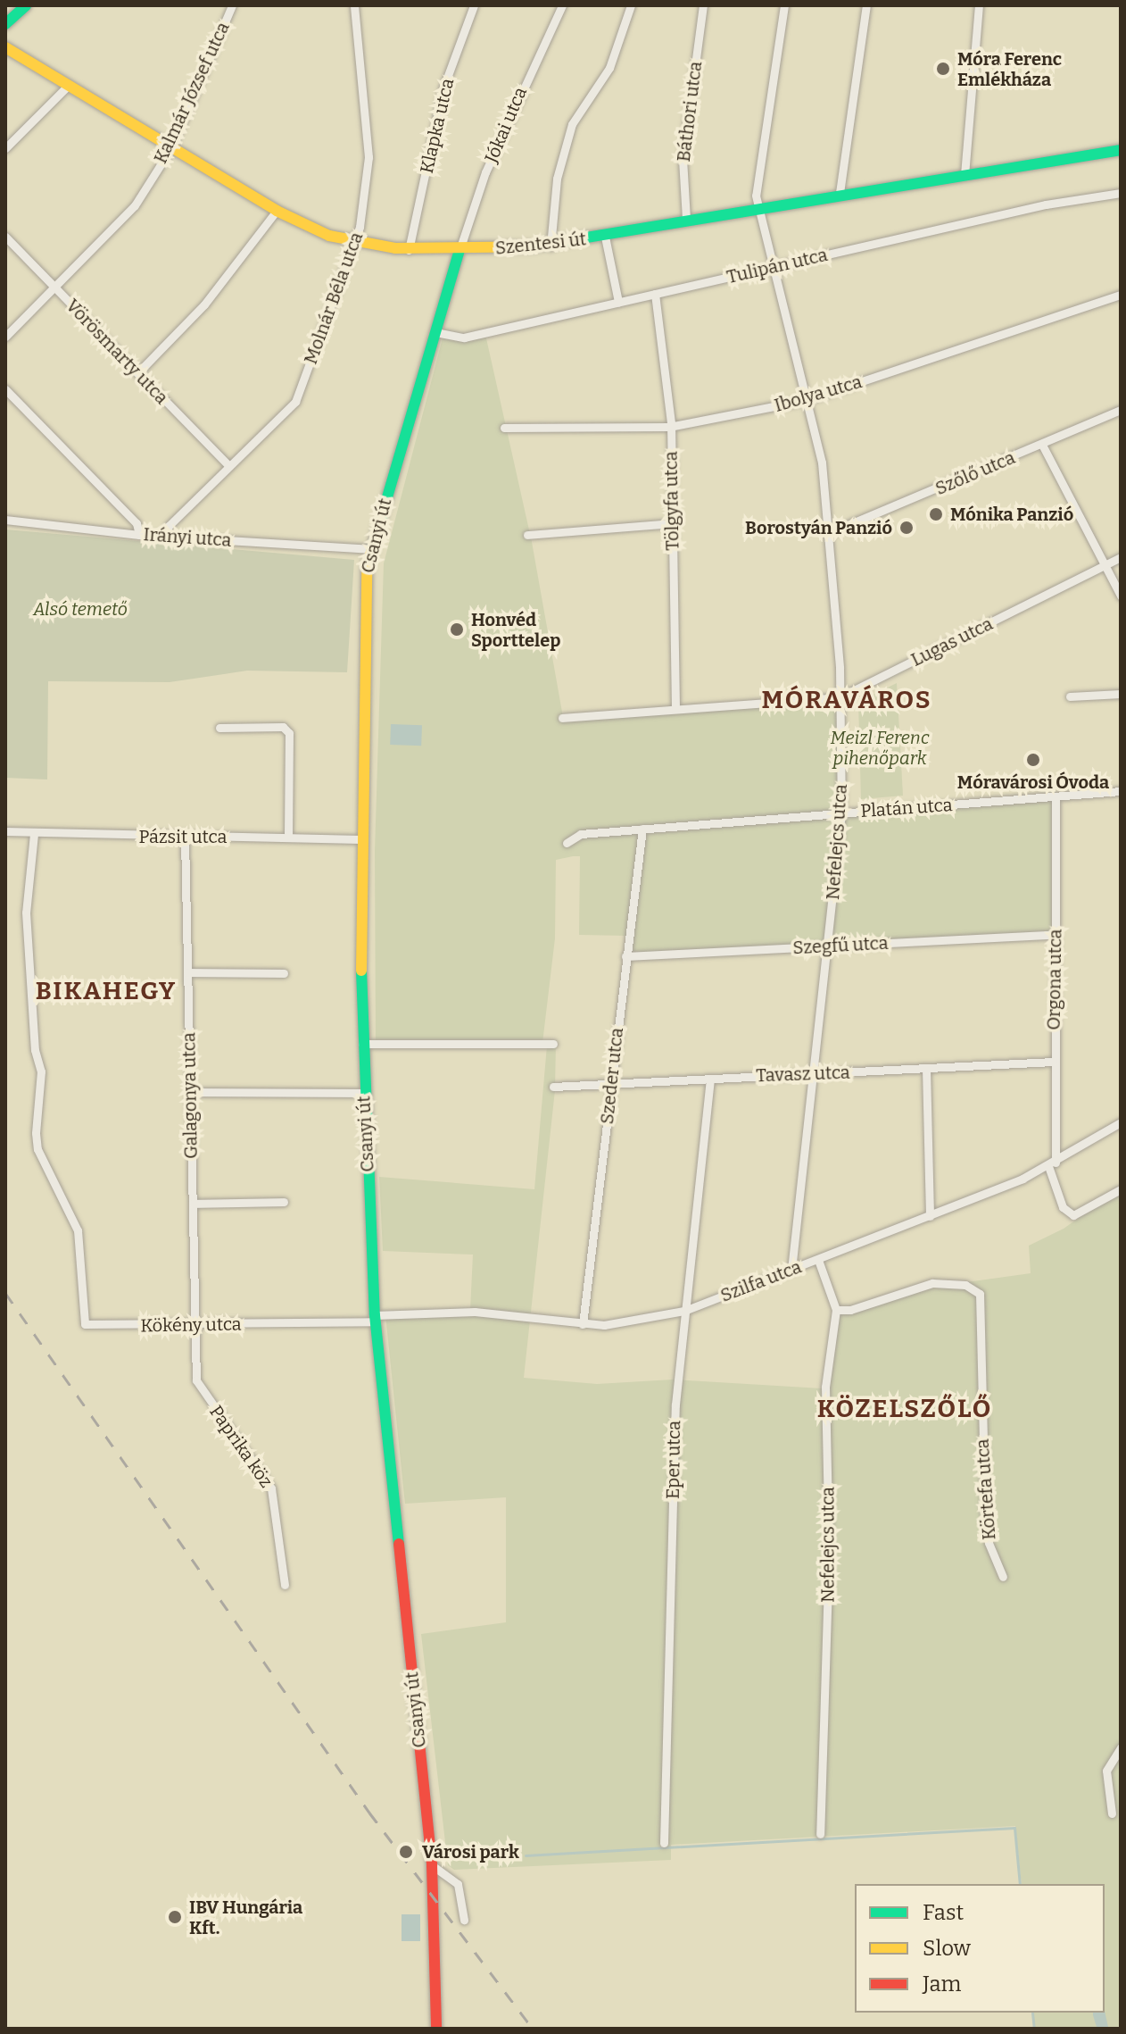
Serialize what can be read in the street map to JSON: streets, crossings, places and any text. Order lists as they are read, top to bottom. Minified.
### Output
{"streets":{"street":["Kalmár József utca","Báthori utca","Jókai utca","Klapka utca","Szentesi út","Tulipán utca","Molnár Béla utca","Vörösmarty utca","Ibolya utca","Szőlő utca","Tölgyfa utca","Csanyi út","Irányi utca","Lugas utca","Platán utca","Pázsit utca","Nefelejcs utca","Szegfű utca","Orgona utca","Tavasz utca","Szeder utca","Galagonya utca","Szilfa utca","Kökény utca","Paprika köz","Eper utca","Körtefa utca"]},"crossings":[["Kalmár József utca","Szentesi út"],["Kalmár József utca","Vörösmarty utca"],["Báthori utca","Szentesi út"],["Jókai utca","Szentesi út"],["Jókai utca","Csanyi út"],["Klapka utca","Szentesi út"],["Szentesi út","Molnár Béla utca"],["Szentesi út","Csanyi út"],["Szentesi út","Nefelejcs utca"],["Tulipán utca","Tölgyfa utca"],["Tulipán utca","Csanyi út"],["Tulipán utca","Nefelejcs utca"],["Molnár Béla utca","Vörösmarty utca"],["Molnár Béla utca","Irányi utca"],["Ibolya utca","Tölgyfa utca"],["Ibolya utca","Nefelejcs utca"],["Szőlő utca","Nefelejcs utca"],["Tölgyfa utca","Lugas utca"],["Csanyi út","Irányi utca"],["Csanyi út","Pázsit utca"],["Csanyi út","Szilfa utca"],["Csanyi út","Kökény utca"],["Lugas utca","Nefelejcs utca"],["Platán utca","Nefelejcs utca"],["Platán utca","Orgona utca"],["Platán utca","Szeder utca"],["Pázsit utca","Galagonya utca"],["Pázsit utca","Kökény utca"],["Nefelejcs utca","Szegfű utca"],["Nefelejcs utca","Tavasz utca"],["Nefelejcs utca","Szilfa utca"],["Nefelejcs utca","Körtefa utca"],["Szegfű utca","Orgona utca"],["Szegfű utca","Szeder utca"],["Orgona utca","Tavasz utca"],["Orgona utca","Szilfa utca"],["Tavasz utca","Szeder utca"],["Tavasz utca","Eper utca"],["Szeder utca","Szilfa utca"],["Galagonya utca","Kökény utca"],["Galagonya utca","Paprika köz"],["Szilfa utca","Kökény utca"],["Szilfa utca","Eper utca"]],"districts":["MÓRAVÁROS","BIKAHEGY","KÖZELSZŐLŐ"],"parks":["Alsó temető","Meizl Ferenc pihenőpark"],"places":["Móra Ferenc Emlékháza","Mónika Panzió","Borostyán Panzió","Honvéd Sporttelep","Móravárosi Óvoda","Városi park","IBV Hungária Kft."],"legend":["Fast","Slow","Jam"]}
